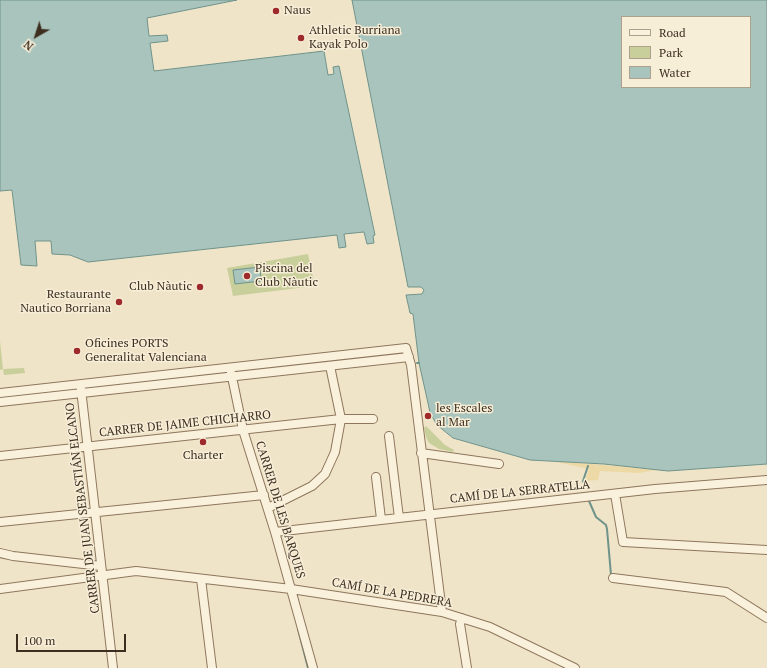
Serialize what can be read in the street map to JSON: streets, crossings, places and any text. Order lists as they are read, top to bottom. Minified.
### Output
{"streets":{"street":["CARRER DE JAIME CHICHARRO","CAMÍ DE LA SERRATELLA","CARRER DE JUAN SEBASTIÁN ELCANO","CARRER DE LES BARQUES","CAMÍ DE LA PEDRERA"]},"crossings":[["CARRER DE JAIME CHICHARRO","CARRER DE JUAN SEBASTIÁN ELCANO"],["CARRER DE JAIME CHICHARRO","CARRER DE LES BARQUES"],["CAMÍ DE LA SERRATELLA","CARRER DE LES BARQUES"],["CARRER DE JUAN SEBASTIÁN ELCANO","CAMÍ DE LA PEDRERA"],["CARRER DE LES BARQUES","CAMÍ DE LA PEDRERA"]],"places":["Naus","Athletic Burriana Kayak Polo","Piscina del Club Nàutic","Club Nàutic","Restaurante Nautico Borriana","Oficines PORTS Generalitat Valenciana","les Escales al Mar","Charter"],"legend":["Road","Park","Water"],"scale_bar":"100 m","north":"bottom left"}
